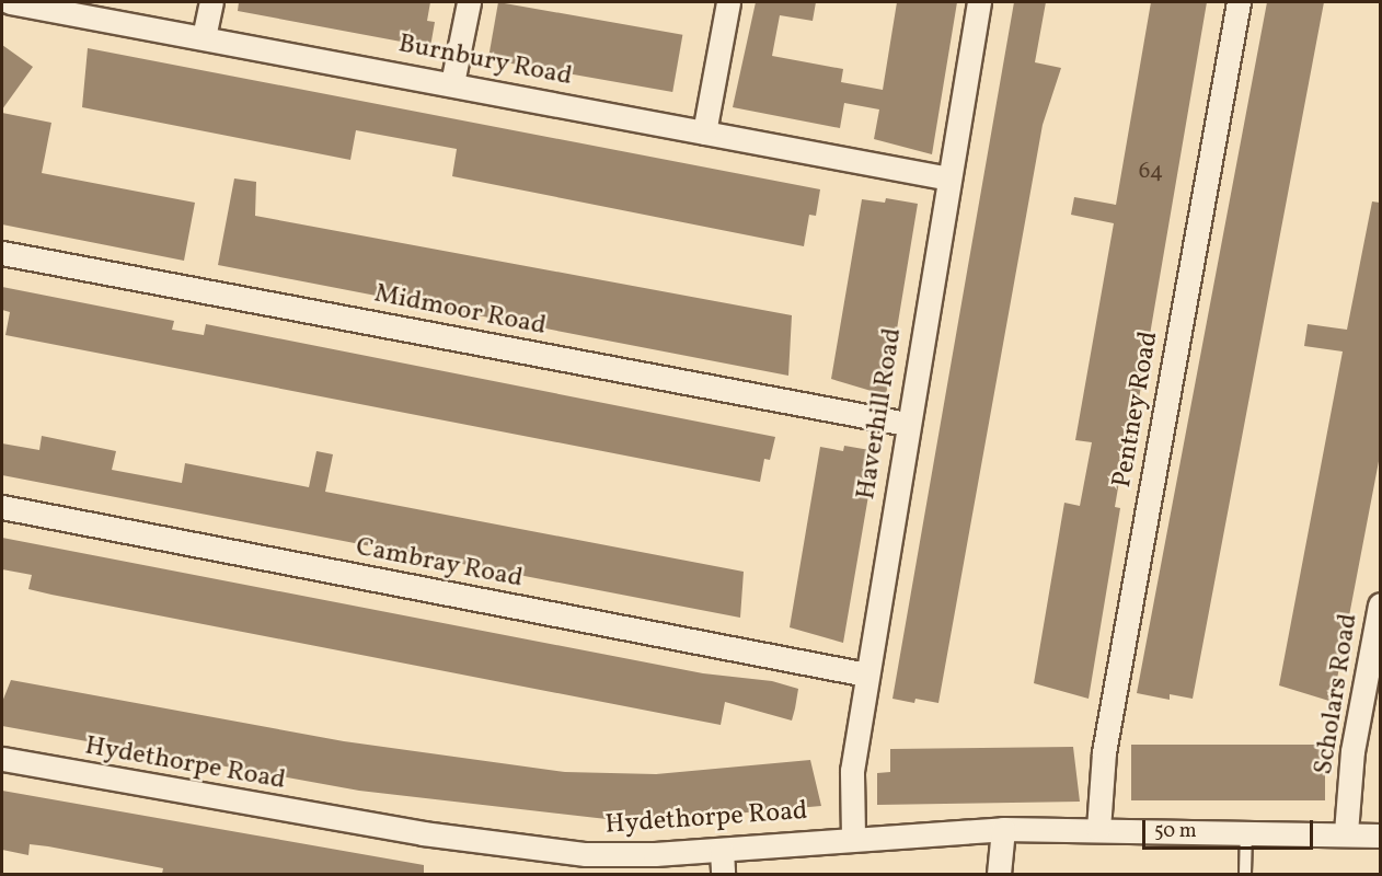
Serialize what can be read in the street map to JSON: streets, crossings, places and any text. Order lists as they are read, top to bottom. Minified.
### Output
{"streets":{"street":["Burnbury Road","Midmoor Road","Pentney Road","Haverhill Road","Cambray Road","Scholars Road","Hydethorpe Road"]},"crossings":[["Burnbury Road","Haverhill Road"],["Midmoor Road","Haverhill Road"],["Pentney Road","Hydethorpe Road"],["Haverhill Road","Cambray Road"],["Haverhill Road","Hydethorpe Road"],["Scholars Road","Hydethorpe Road"]],"house_numbers":["64"],"scale_bar":"50 m"}
